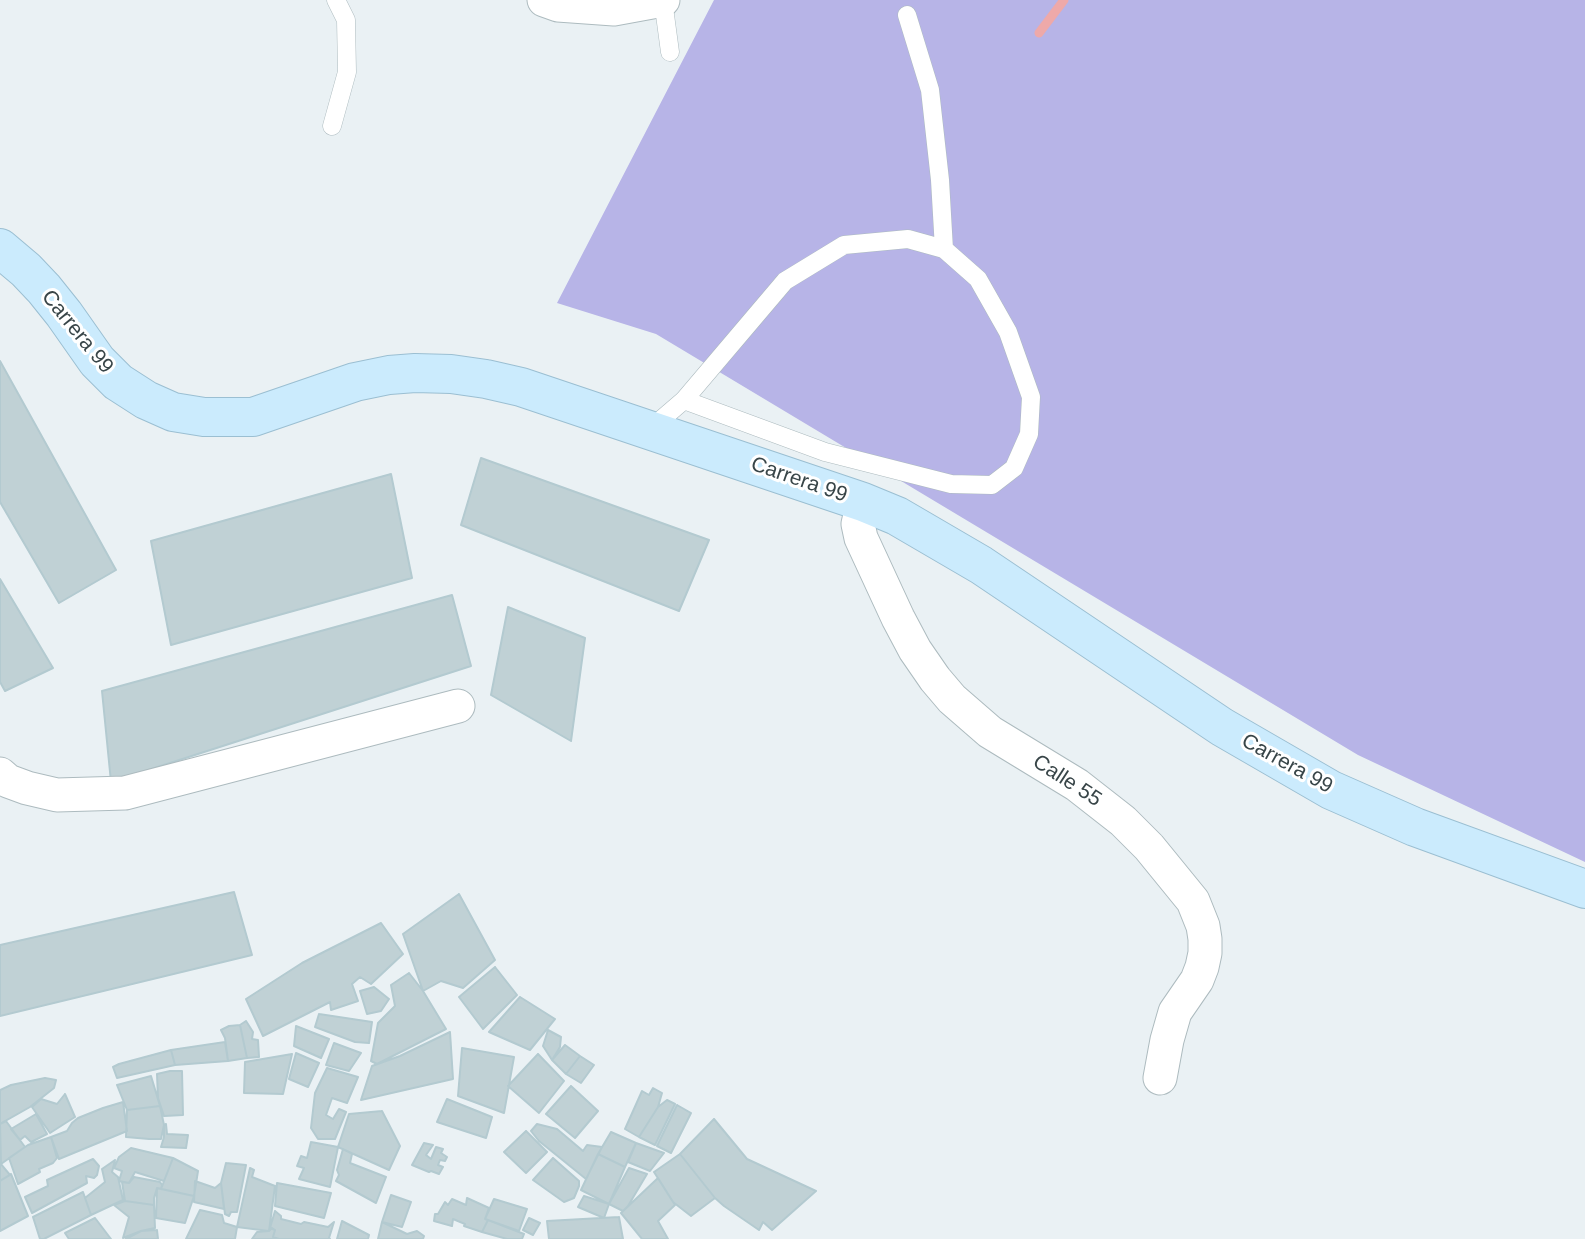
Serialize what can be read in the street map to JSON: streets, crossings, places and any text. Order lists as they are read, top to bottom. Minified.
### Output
{"streets":{"street":["Carrera 99","Calle 55"]},"crossings":[["Carrera 99","Calle 55"]]}
